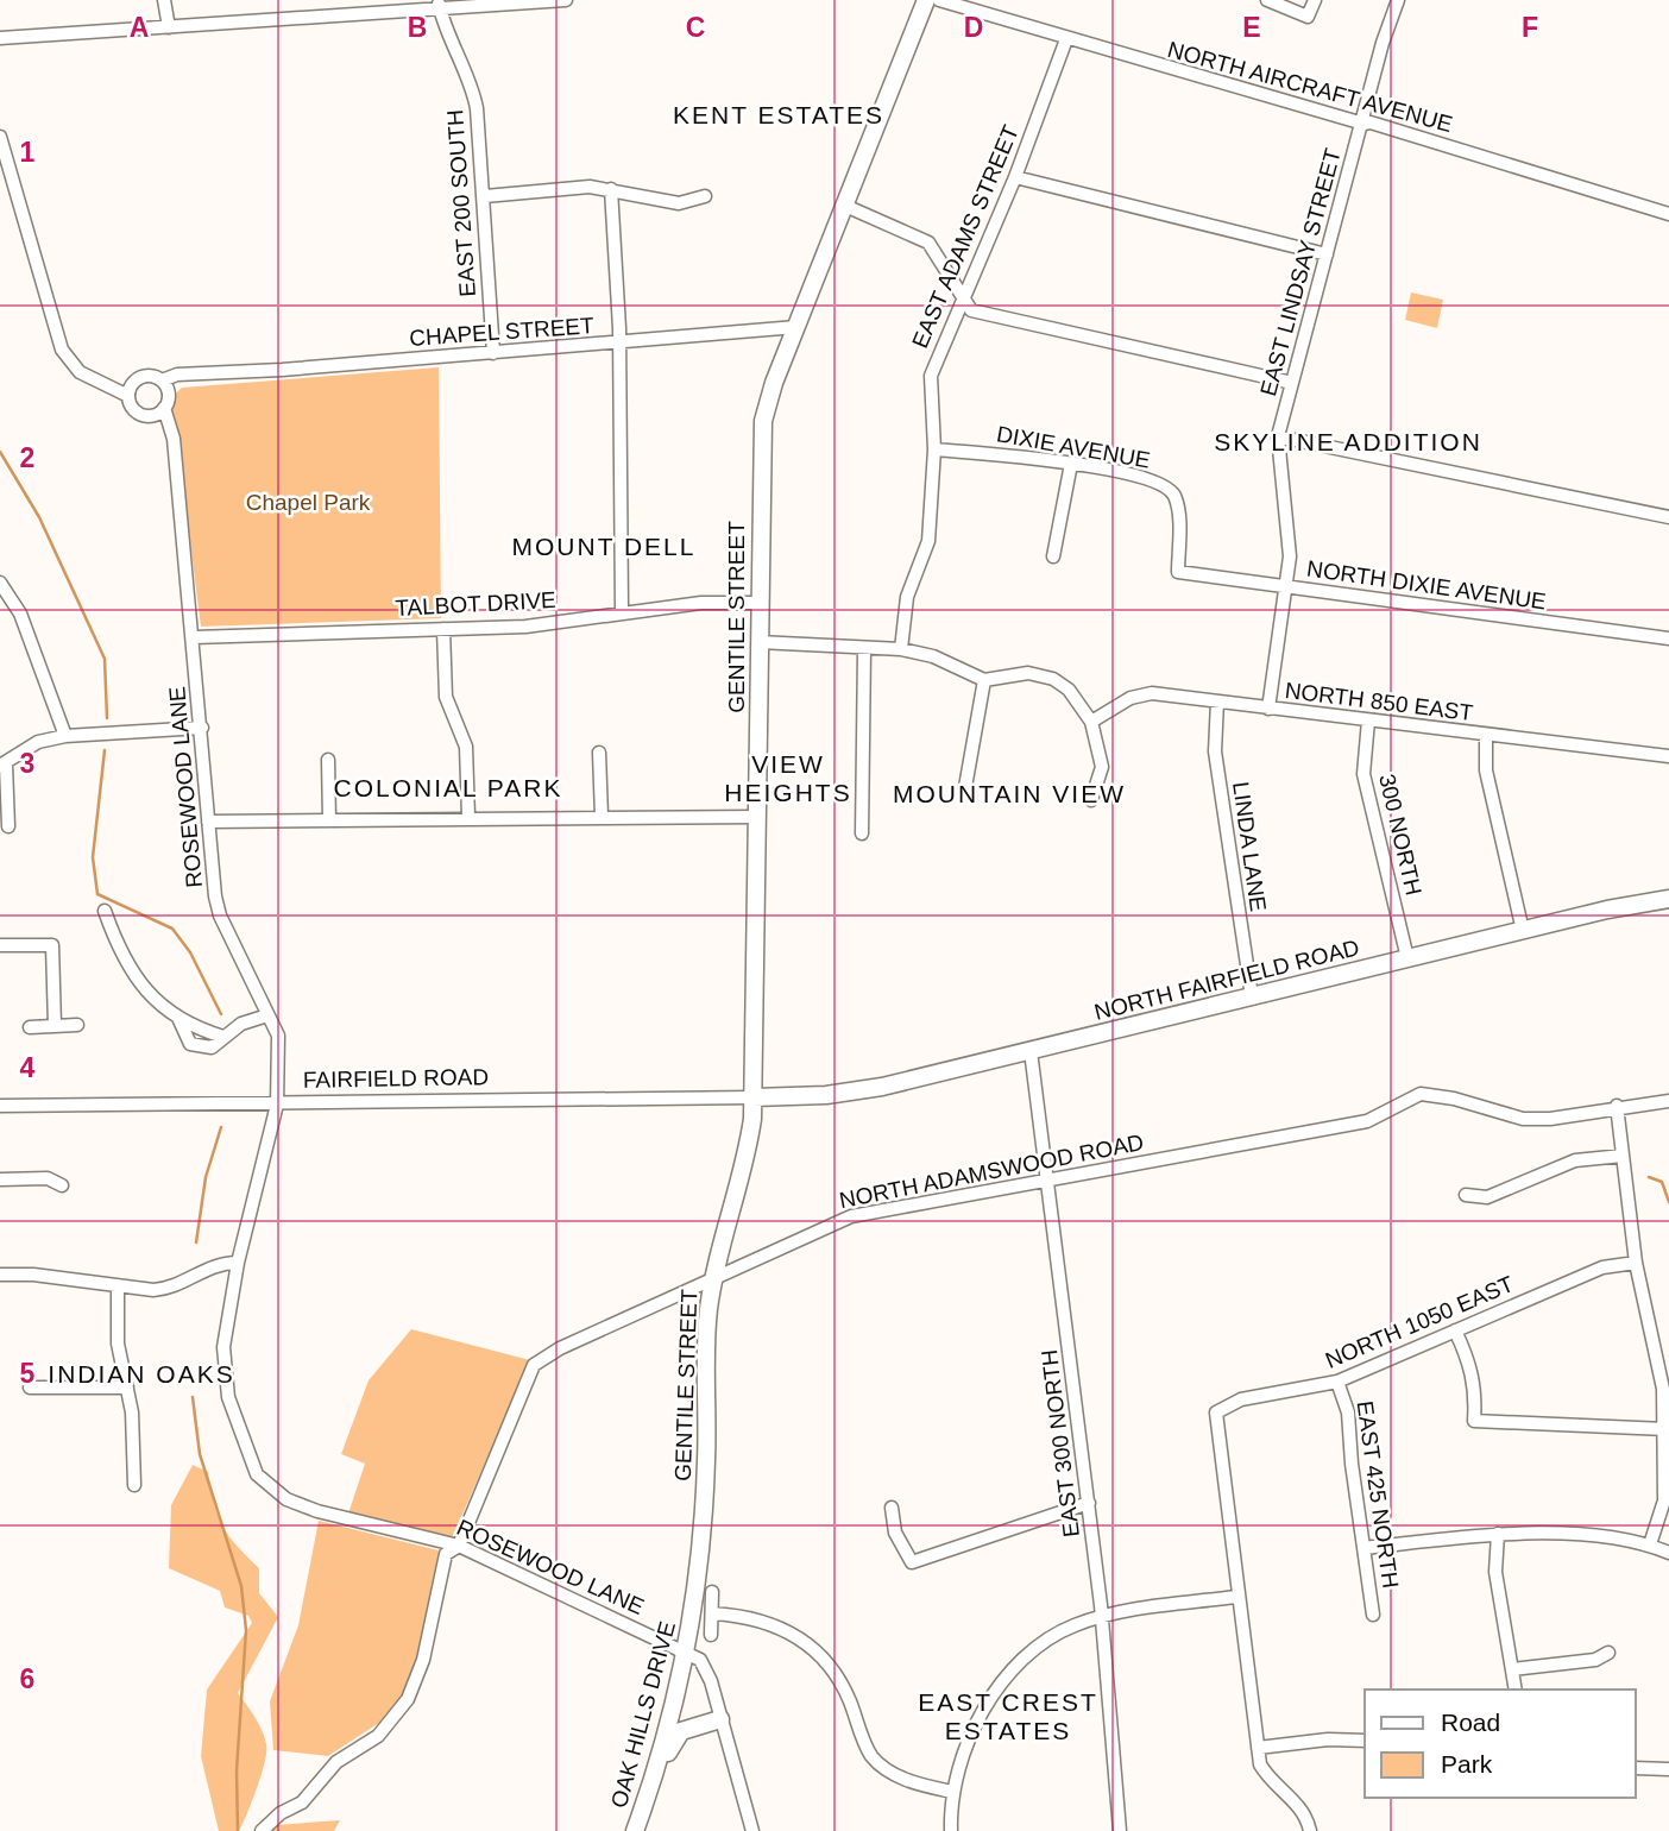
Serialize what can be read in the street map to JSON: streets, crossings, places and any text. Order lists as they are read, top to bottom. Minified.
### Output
{"streets":{"main road":["GENTILE STREET","NORTH FAIRFIELD ROAD","FAIRFIELD ROAD","OAK HILLS DRIVE"],"street":["NORTH AIRCRAFT AVENUE","EAST 200 SOUTH","EAST ADAMS STREET","EAST LINDSAY STREET","CHAPEL STREET","DIXIE AVENUE","NORTH DIXIE AVENUE","TALBOT DRIVE","NORTH 850 EAST","ROSEWOOD LANE","300 NORTH","LINDA LANE","NORTH ADAMSWOOD ROAD","NORTH 1050 EAST","EAST 300 NORTH","EAST 425 NORTH"]},"crossings":[["NORTH AIRCRAFT AVENUE","EAST ADAMS STREET"],["NORTH AIRCRAFT AVENUE","EAST LINDSAY STREET"],["EAST 200 SOUTH","CHAPEL STREET"],["EAST ADAMS STREET","DIXIE AVENUE"],["EAST LINDSAY STREET","NORTH DIXIE AVENUE"],["EAST LINDSAY STREET","NORTH 850 EAST"],["CHAPEL STREET","GENTILE STREET"],["CHAPEL STREET","ROSEWOOD LANE"],["DIXIE AVENUE","NORTH DIXIE AVENUE"],["TALBOT DRIVE","GENTILE STREET"],["TALBOT DRIVE","ROSEWOOD LANE"],["GENTILE STREET","FAIRFIELD ROAD"],["GENTILE STREET","NORTH ADAMSWOOD ROAD"],["GENTILE STREET","OAK HILLS DRIVE"],["NORTH 850 EAST","300 NORTH"],["NORTH 850 EAST","LINDA LANE"],["ROSEWOOD LANE","FAIRFIELD ROAD"],["ROSEWOOD LANE","NORTH ADAMSWOOD ROAD"],["ROSEWOOD LANE","OAK HILLS DRIVE"],["300 NORTH","NORTH FAIRFIELD ROAD"],["LINDA LANE","NORTH FAIRFIELD ROAD"],["NORTH FAIRFIELD ROAD","FAIRFIELD ROAD"],["NORTH FAIRFIELD ROAD","EAST 300 NORTH"],["NORTH ADAMSWOOD ROAD","EAST 300 NORTH"],["NORTH 1050 EAST","EAST 425 NORTH"]],"districts":["KENT ESTATES","SKYLINE ADDITION","MOUNT DELL","VIEW HEIGHTS","COLONIAL PARK","MOUNTAIN VIEW","INDIAN OAKS","EAST CREST ESTATES"],"parks":["Chapel Park"],"legend":["Road","Park"],"grid":{"columns":["A","B","C","D","E","F"],"rows":["1","2","3","4","5","6"]}}
